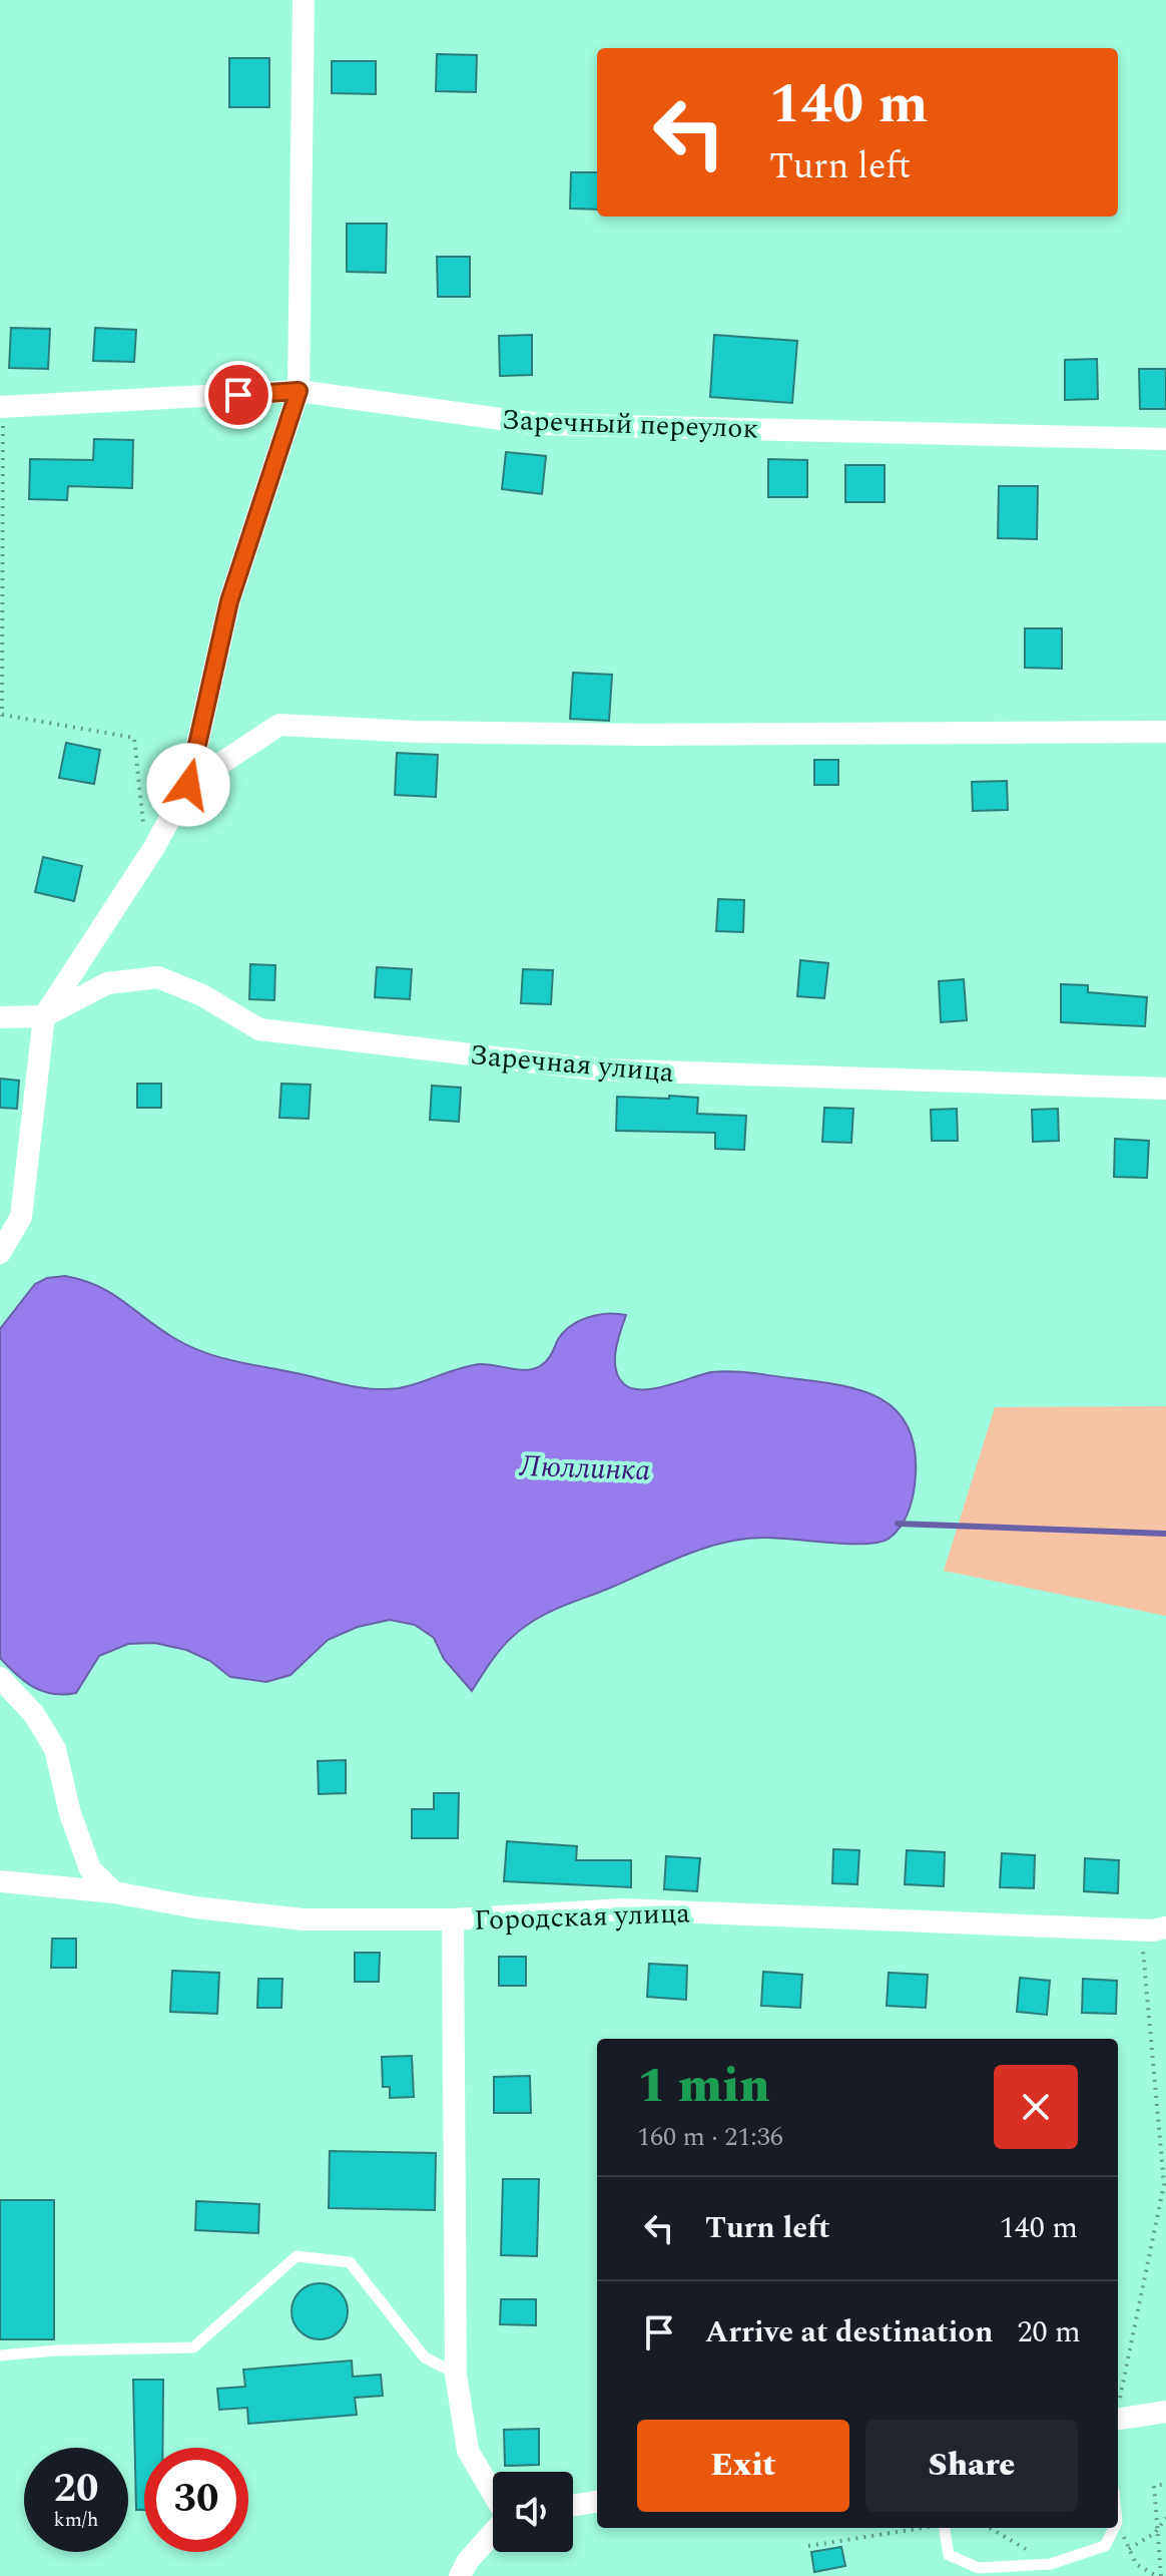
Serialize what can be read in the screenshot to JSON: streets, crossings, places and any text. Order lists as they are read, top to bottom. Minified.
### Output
{"streets":{"street":["Заречный переулок","Заречная улица","Городская улица"]},"water":["Люллинка"],"page":{"turn":["140 m","Turn left"],"heading":["1 min","160 m · 21:36"],"list":[{"name":"Turn left","value":"140 m"},{"name":"Arrive at destination","value":"20 m"}],"buttons":["Exit","Share"],"speed":"20 km/h","limit":"30"}}
